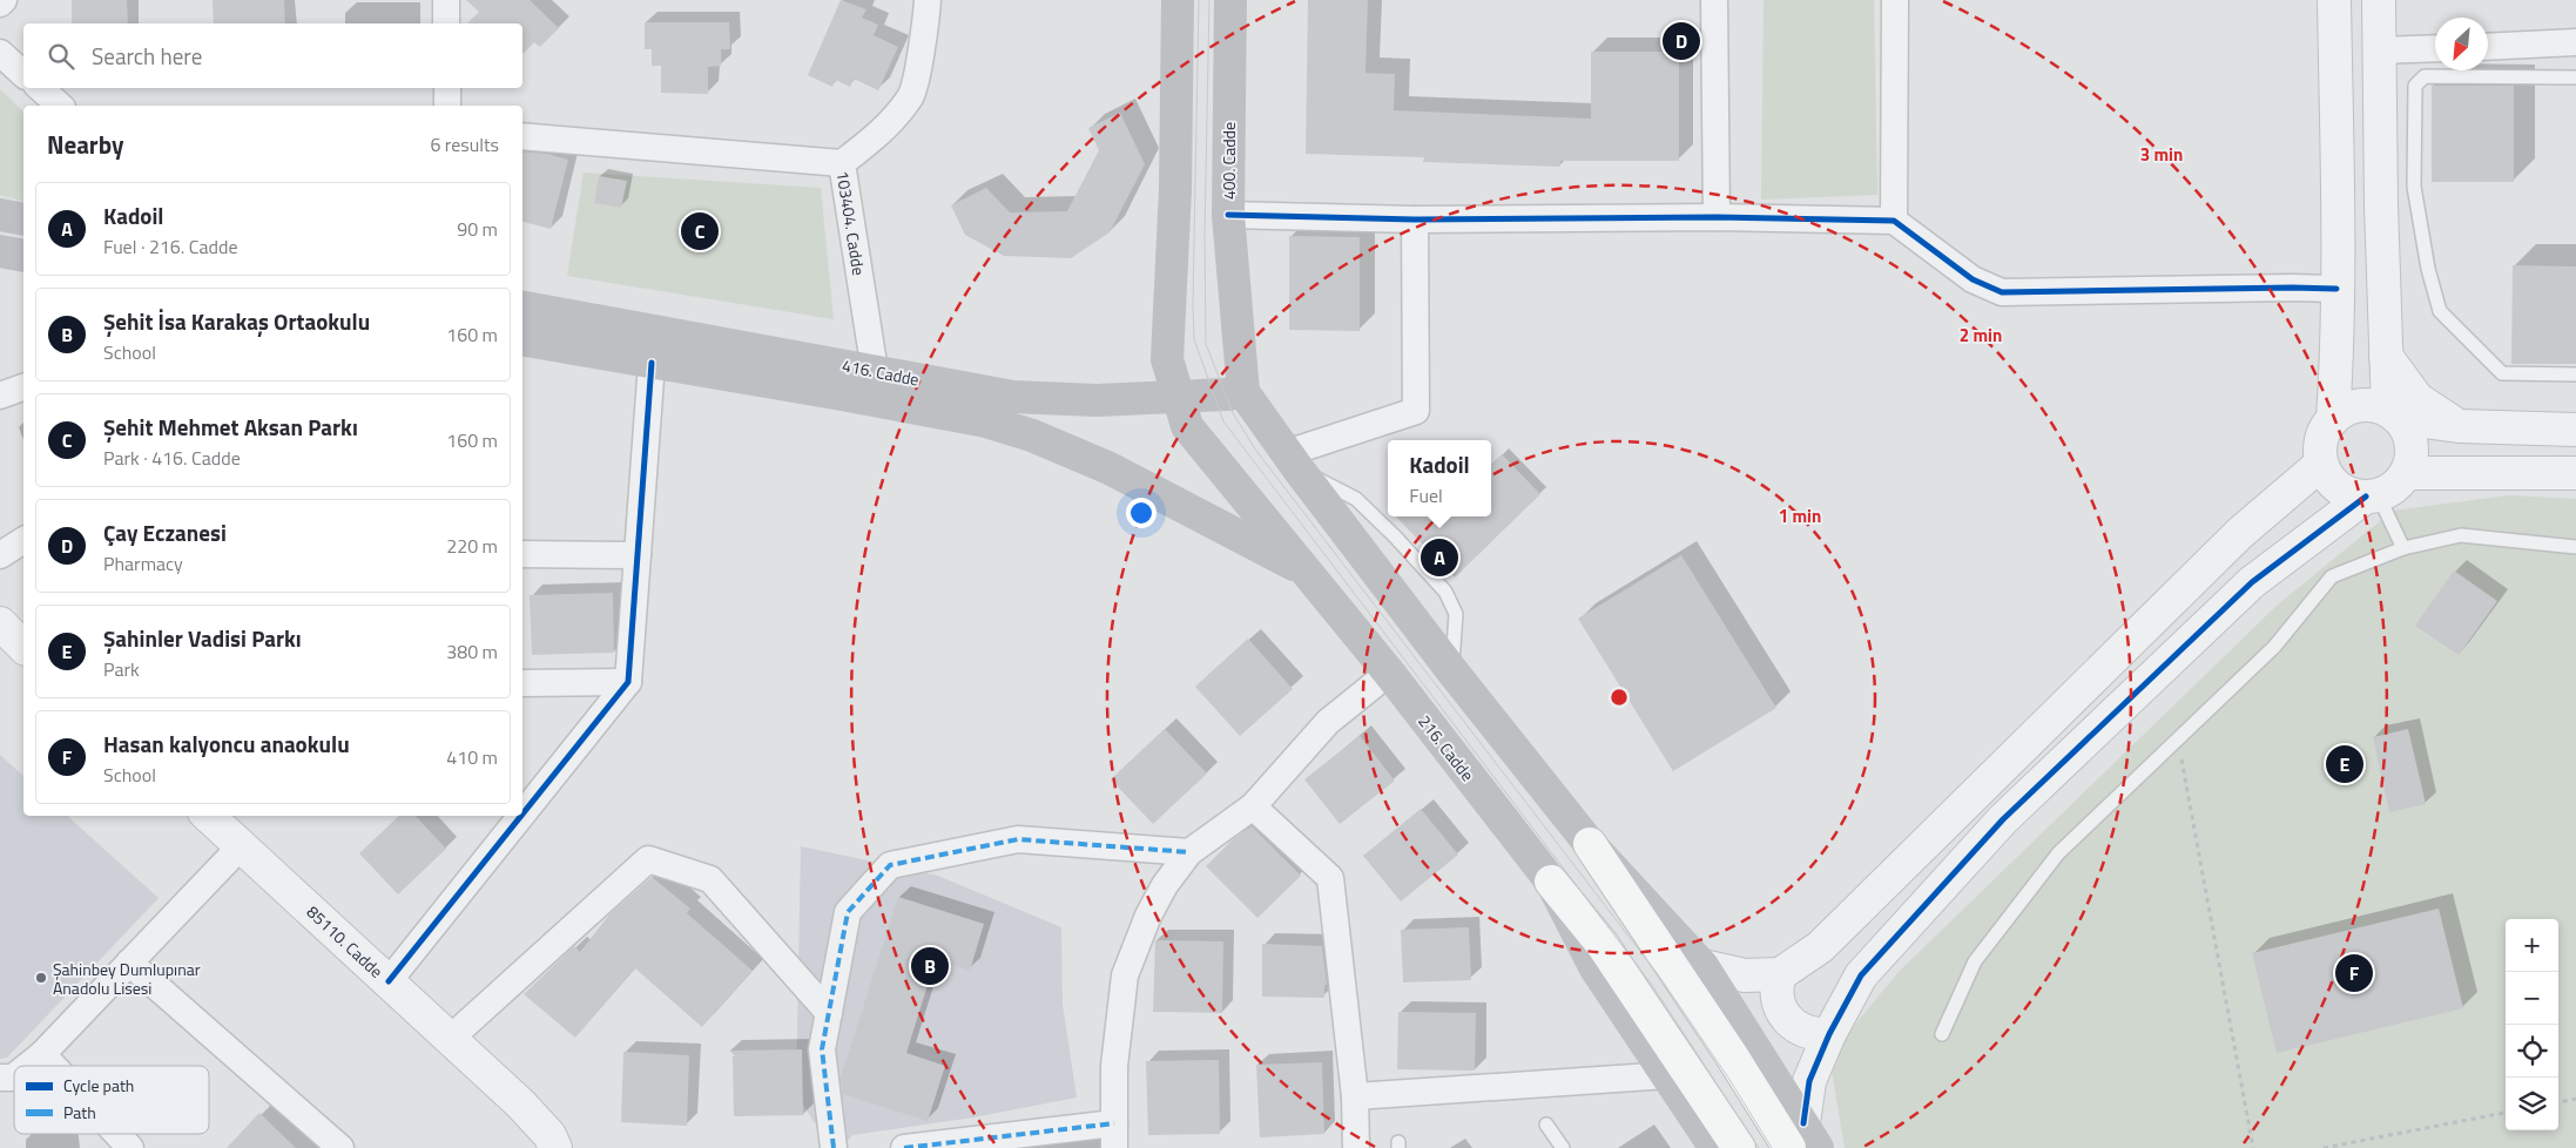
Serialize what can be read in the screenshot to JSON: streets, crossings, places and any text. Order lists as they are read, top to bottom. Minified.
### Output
{"streets":{"main road":["400. Cadde","416. Cadde","216. Cadde"],"street":["103404. Cadde","85110. Cadde"]},"crossings":[["400. Cadde","416. Cadde"],["103404. Cadde","416. Cadde"],["416. Cadde","216. Cadde"]],"places":["Şahinbey Dumlupınar Anadolu Lisesi"],"legend":["Cycle path","Path"],"north":"bottom left","page":{"pins":["D","C","A","E","B","F"],"search":"Search here","heading":["Nearby","6 results"],"list":[{"mark":"A","name":"Kadoil","note":"Fuel · 216. Cadde","value":"90 m"},{"mark":"B","name":"Şehit İsa Karakaş Ortaokulu","note":"School","value":"160 m"},{"mark":"C","name":"Şehit Mehmet Aksan Parkı","note":"Park · 416. Cadde","value":"160 m"},{"mark":"D","name":"Çay Eczanesi","note":"Pharmacy","value":"220 m"},{"mark":"E","name":"Şahinler Vadisi Parkı","note":"Park","value":"380 m"},{"mark":"F","name":"Hasan kalyoncu anaokulu","note":"School","value":"410 m"}],"popup":["Kadoil","Fuel"],"map_buttons":["+","−"]},"rings":["3 min","2 min","1 min"]}
